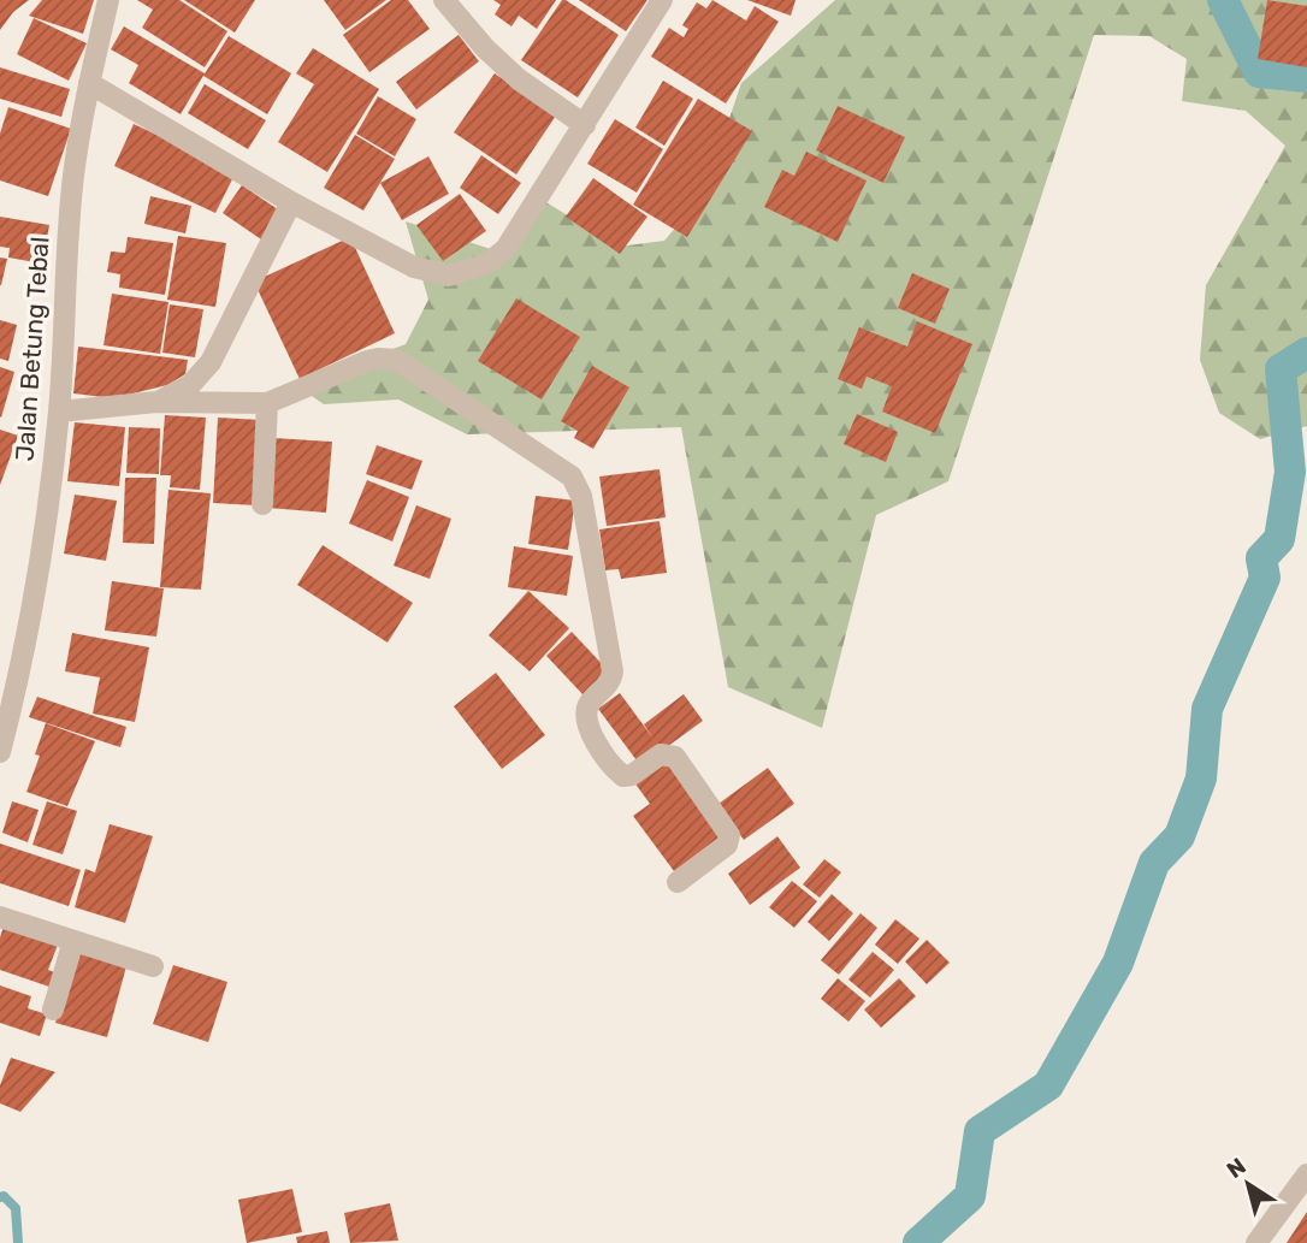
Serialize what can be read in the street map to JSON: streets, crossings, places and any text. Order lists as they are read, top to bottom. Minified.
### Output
{"streets":{"street":["Jalan Betung Tebal"]},"north":"top left"}
